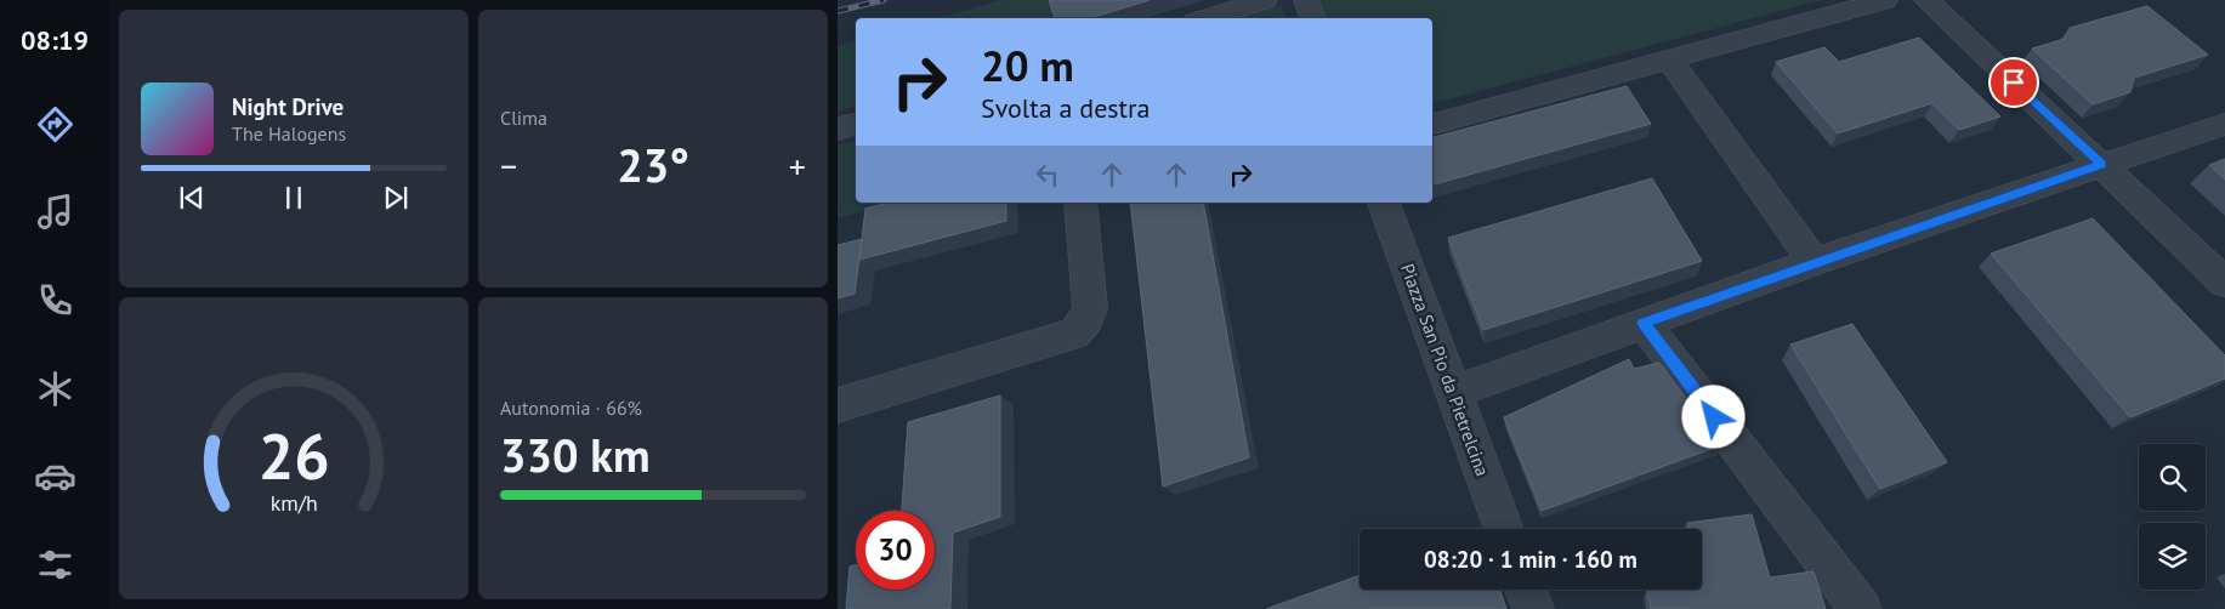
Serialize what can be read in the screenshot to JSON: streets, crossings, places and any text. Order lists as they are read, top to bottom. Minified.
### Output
{"streets":{"street":["Piazza San Pio da Pietrelcina"]},"page":{"tabs":"08:19","tile":["Clima",["Autonomia · 66%","330 km"]],"turn":["20 m","Svolta a destra"],"song":["Night Drive","The Halogens"],"heat":["−","23°","+"],"limit":"30","trip":"08:20 · 1 min · 160 m","gauge":["26","km/h"]}}
